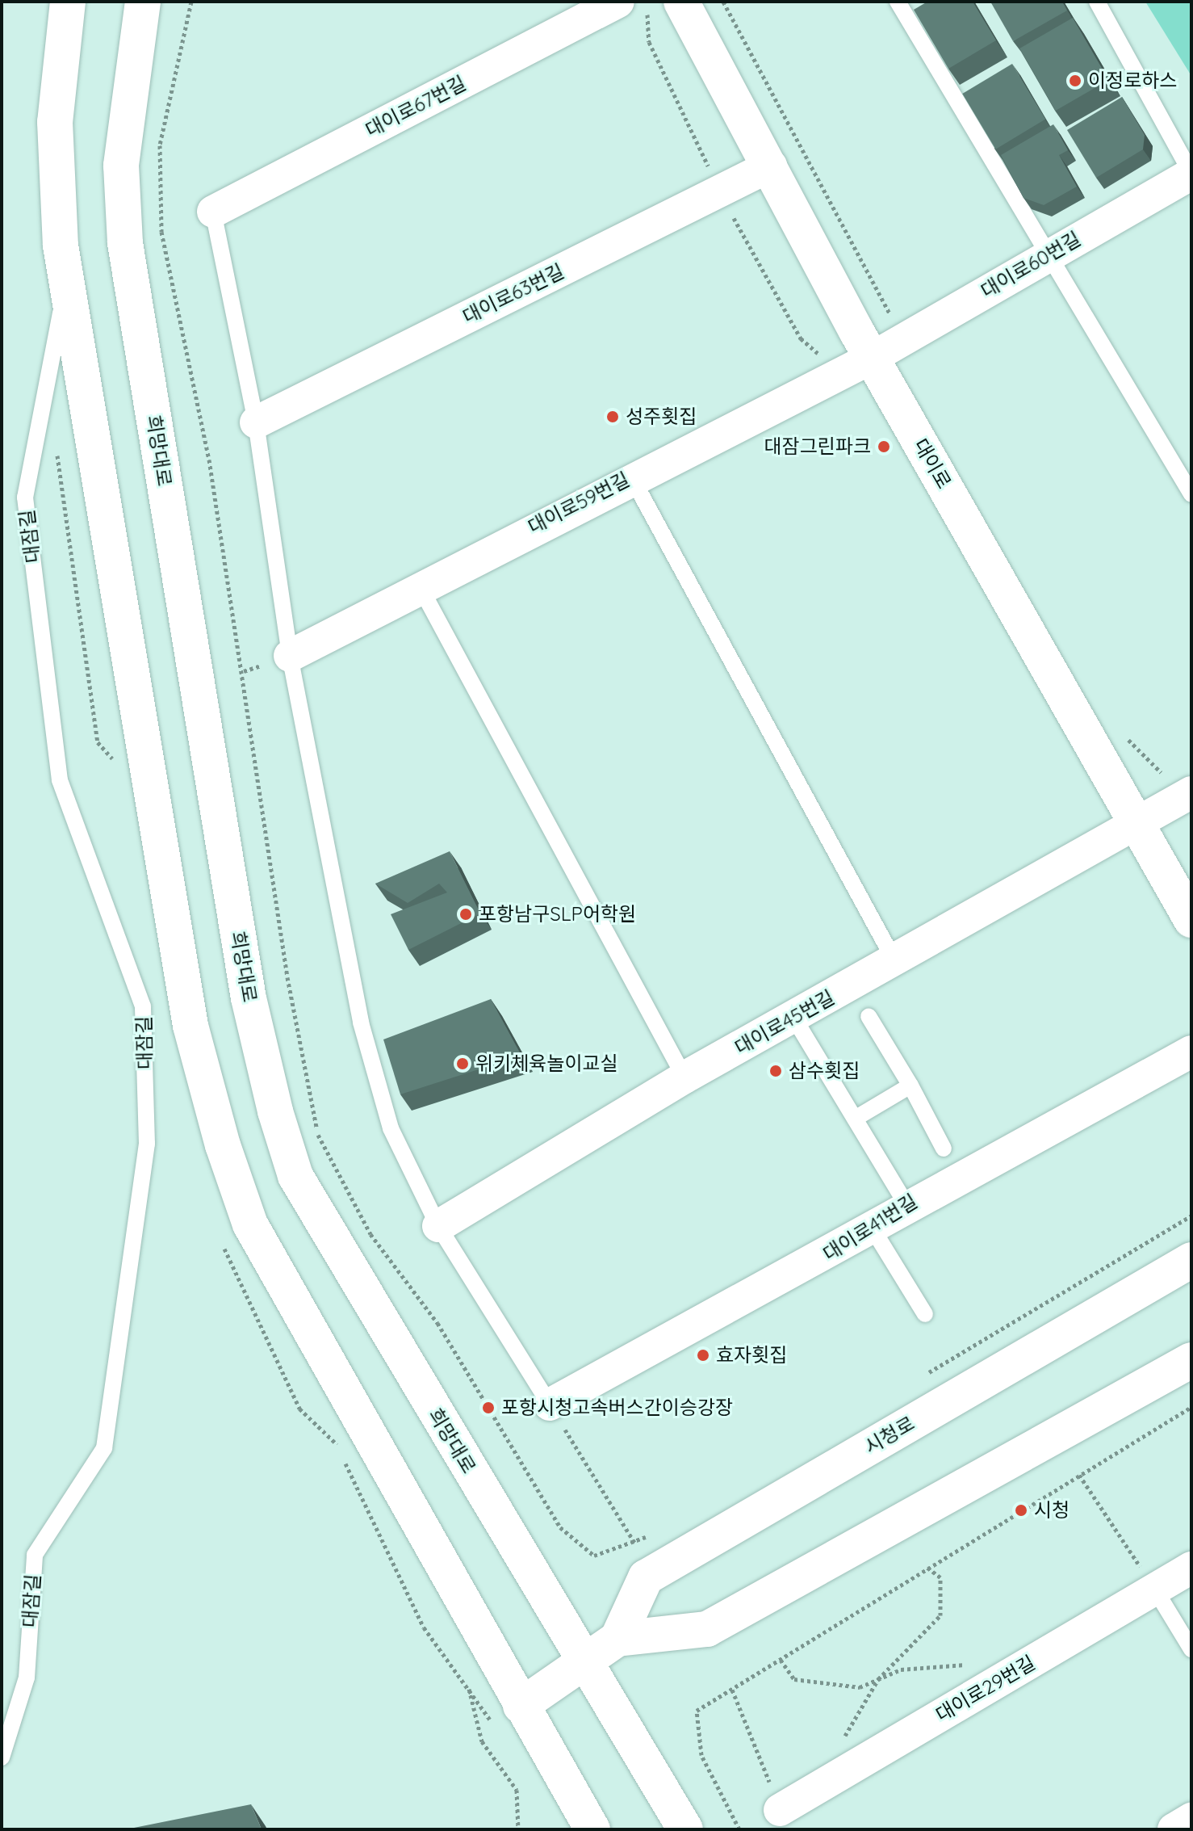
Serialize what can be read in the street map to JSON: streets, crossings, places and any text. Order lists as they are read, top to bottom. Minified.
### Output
{"streets":{"main road":["희망대로","대이로","시청로"],"street":["대이로67번길","대이로60번길","대이로63번길","대이로59번길","대이로45번길","대이로41번길","대이로29번길"],"lane":["대잠길"]},"crossings":[["대이로60번길","대이로"],["대이로60번길","대이로59번길"],["대이로63번길","대이로"],["희망대로","시청로"],["대이로","대이로59번길"],["대이로","대이로45번길"]],"places":["이정로하스","성주횟집","대잠그린파크","포항남구SLP어학원","위키체육놀이교실","삼수횟집","효자횟집","포항시청고속버스간이승강장","시청"]}
